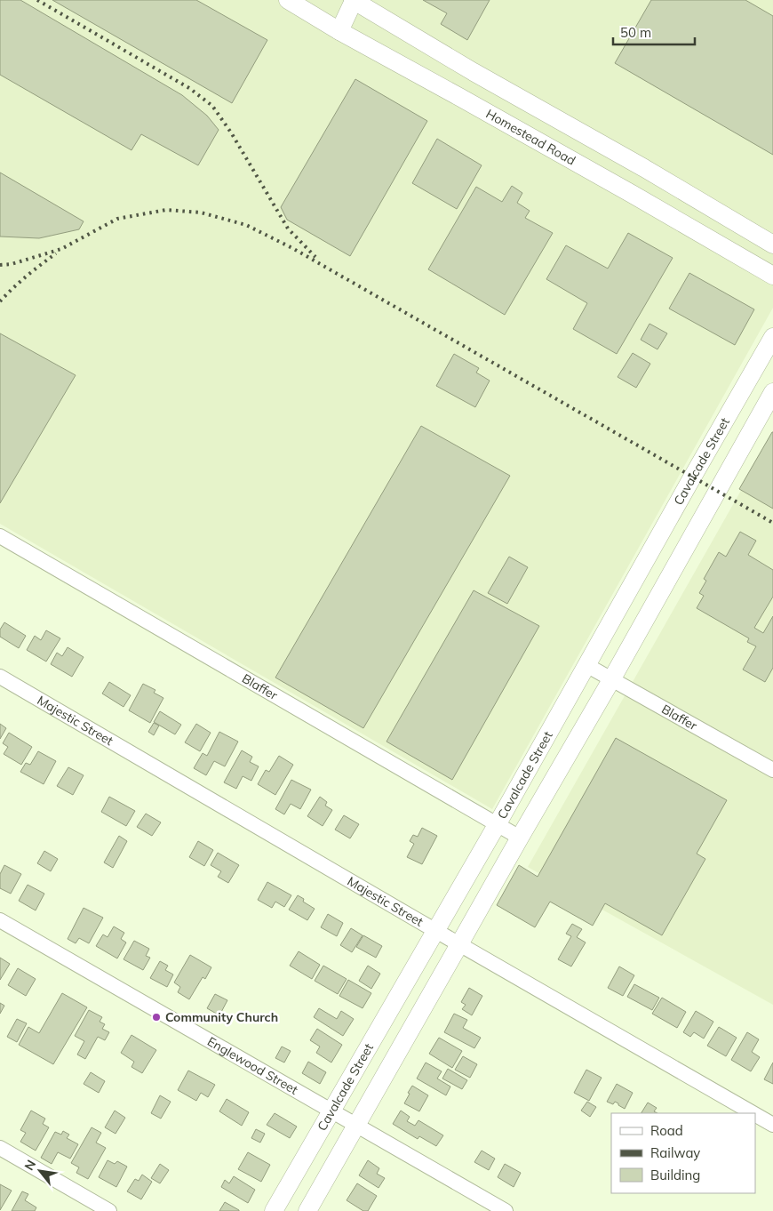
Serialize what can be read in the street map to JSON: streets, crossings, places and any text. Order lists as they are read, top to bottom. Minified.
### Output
{"streets":{"main road":["Homestead Road","Cavalcade Street"],"street":["Blaffer","Majestic Street","Englewood Street"]},"crossings":[["Cavalcade Street","Blaffer"],["Cavalcade Street","Majestic Street"],["Cavalcade Street","Englewood Street"]],"places":["Community Church"],"legend":["Road","Railway","Building"],"scale_bar":"50 m","north":"top left"}
